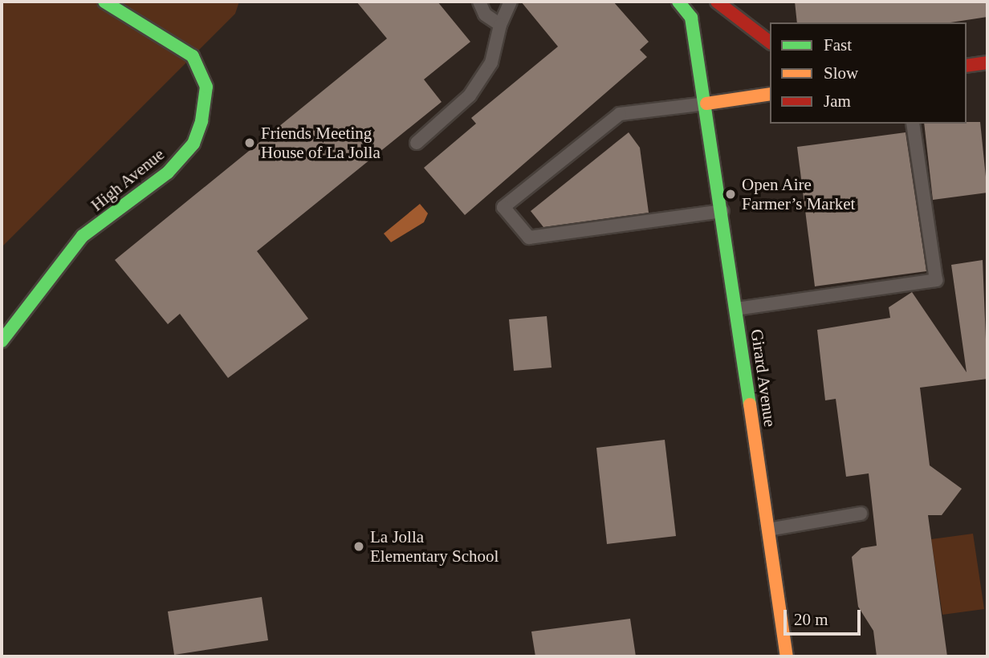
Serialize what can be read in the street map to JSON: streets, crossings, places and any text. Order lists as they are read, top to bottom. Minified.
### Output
{"streets":{"street":["High Avenue","Girard Avenue"]},"places":["Friends Meeting House of La Jolla","Open Aire Farmer’s Market","La Jolla Elementary School"],"legend":["Fast","Slow","Jam"],"scale_bar":"20 m"}
